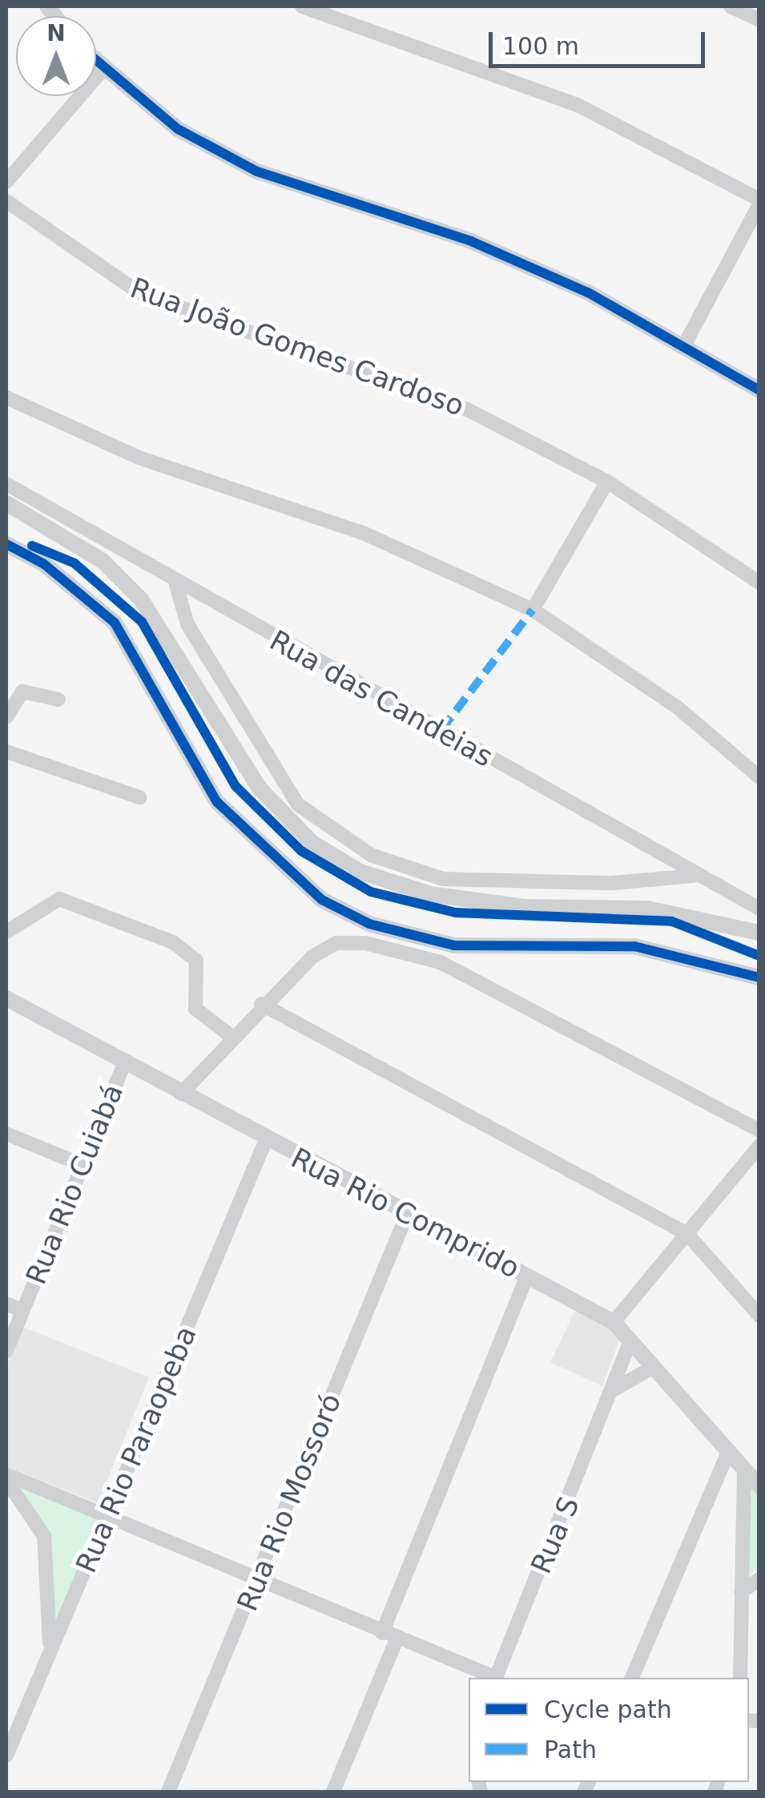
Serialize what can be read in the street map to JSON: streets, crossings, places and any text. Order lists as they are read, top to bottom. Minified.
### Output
{"streets":{"street":["Rua João Gomes Cardoso","Rua das Candeias","Rua Rio Cuiabá","Rua Rio Comprido","Rua Rio Paraopeba","Rua Rio Mossoró","Rua S"]},"crossings":[["Rua Rio Cuiabá","Rua Rio Comprido"],["Rua Rio Comprido","Rua Rio Paraopeba"],["Rua Rio Comprido","Rua Rio Mossoró"],["Rua Rio Comprido","Rua S"]],"legend":["Cycle path","Path"],"scale_bar":"100 m","north":"top"}
